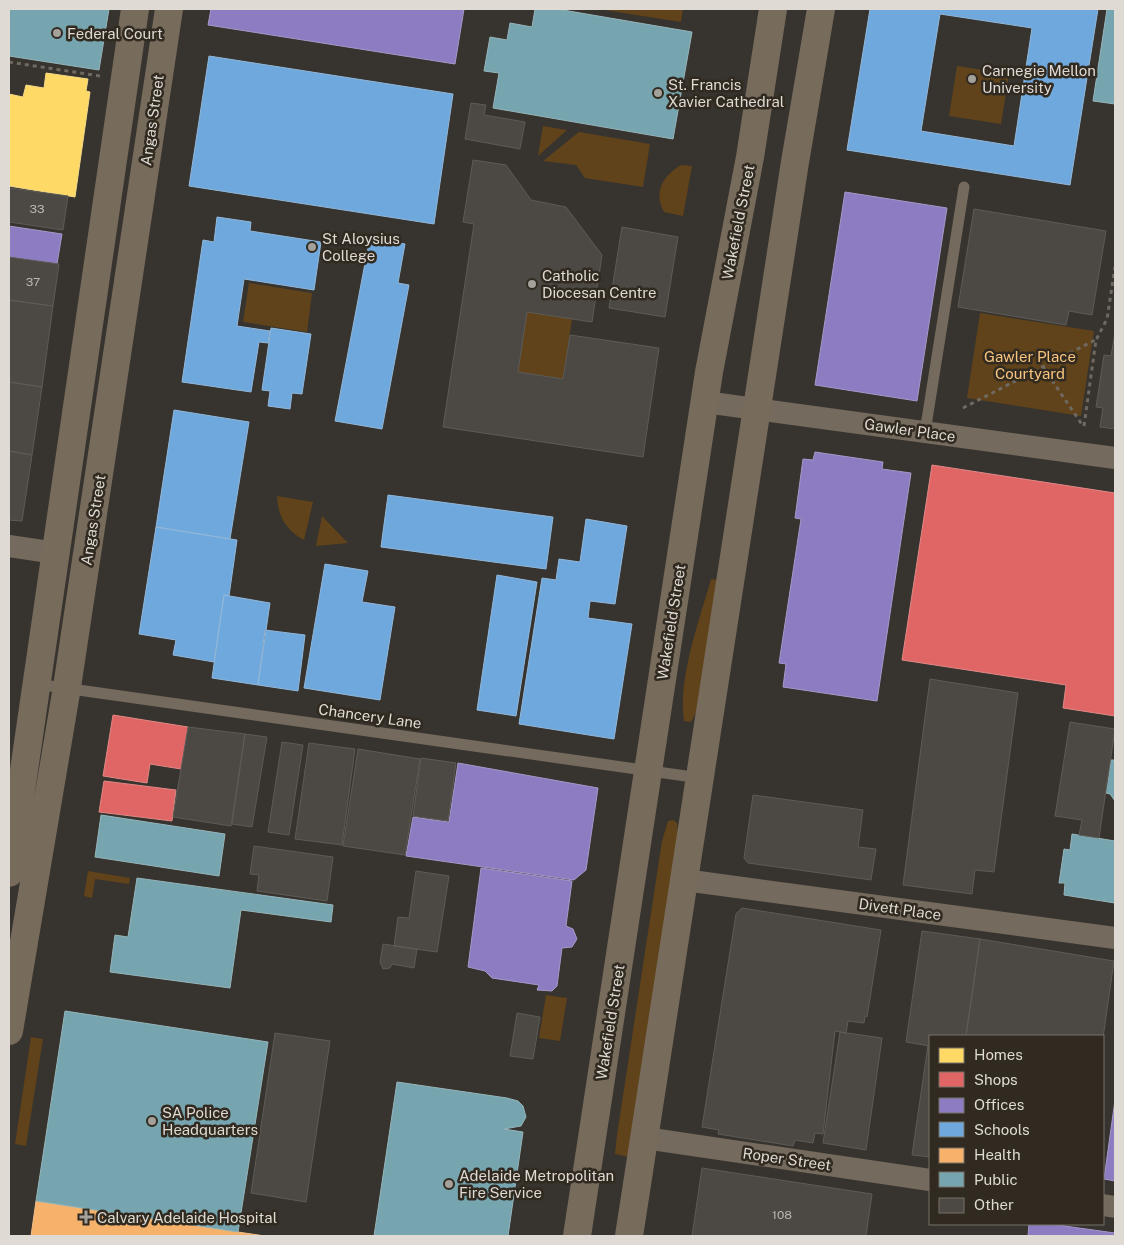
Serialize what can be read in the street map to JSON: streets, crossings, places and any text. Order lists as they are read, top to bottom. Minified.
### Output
{"streets":{"main road":["Angas Street","Wakefield Street"],"street":["Gawler Place","Divett Place","Roper Street"],"lane":["Chancery Lane"]},"crossings":[["Angas Street","Chancery Lane"],["Wakefield Street","Gawler Place"],["Wakefield Street","Chancery Lane"]],"parks":["Gawler Place Courtyard"],"places":{"other":["Federal Court","Carnegie Mellon University","St. Francis Xavier Cathedral","St Aloysius College","Catholic Diocesan Centre","SA Police Headquarters","Adelaide Metropolitan Fire Service"],"health":["Calvary Adelaide Hospital"]},"house_numbers":["33","37","108"],"legend":["Homes","Shops","Offices","Schools","Health","Public","Other"]}
